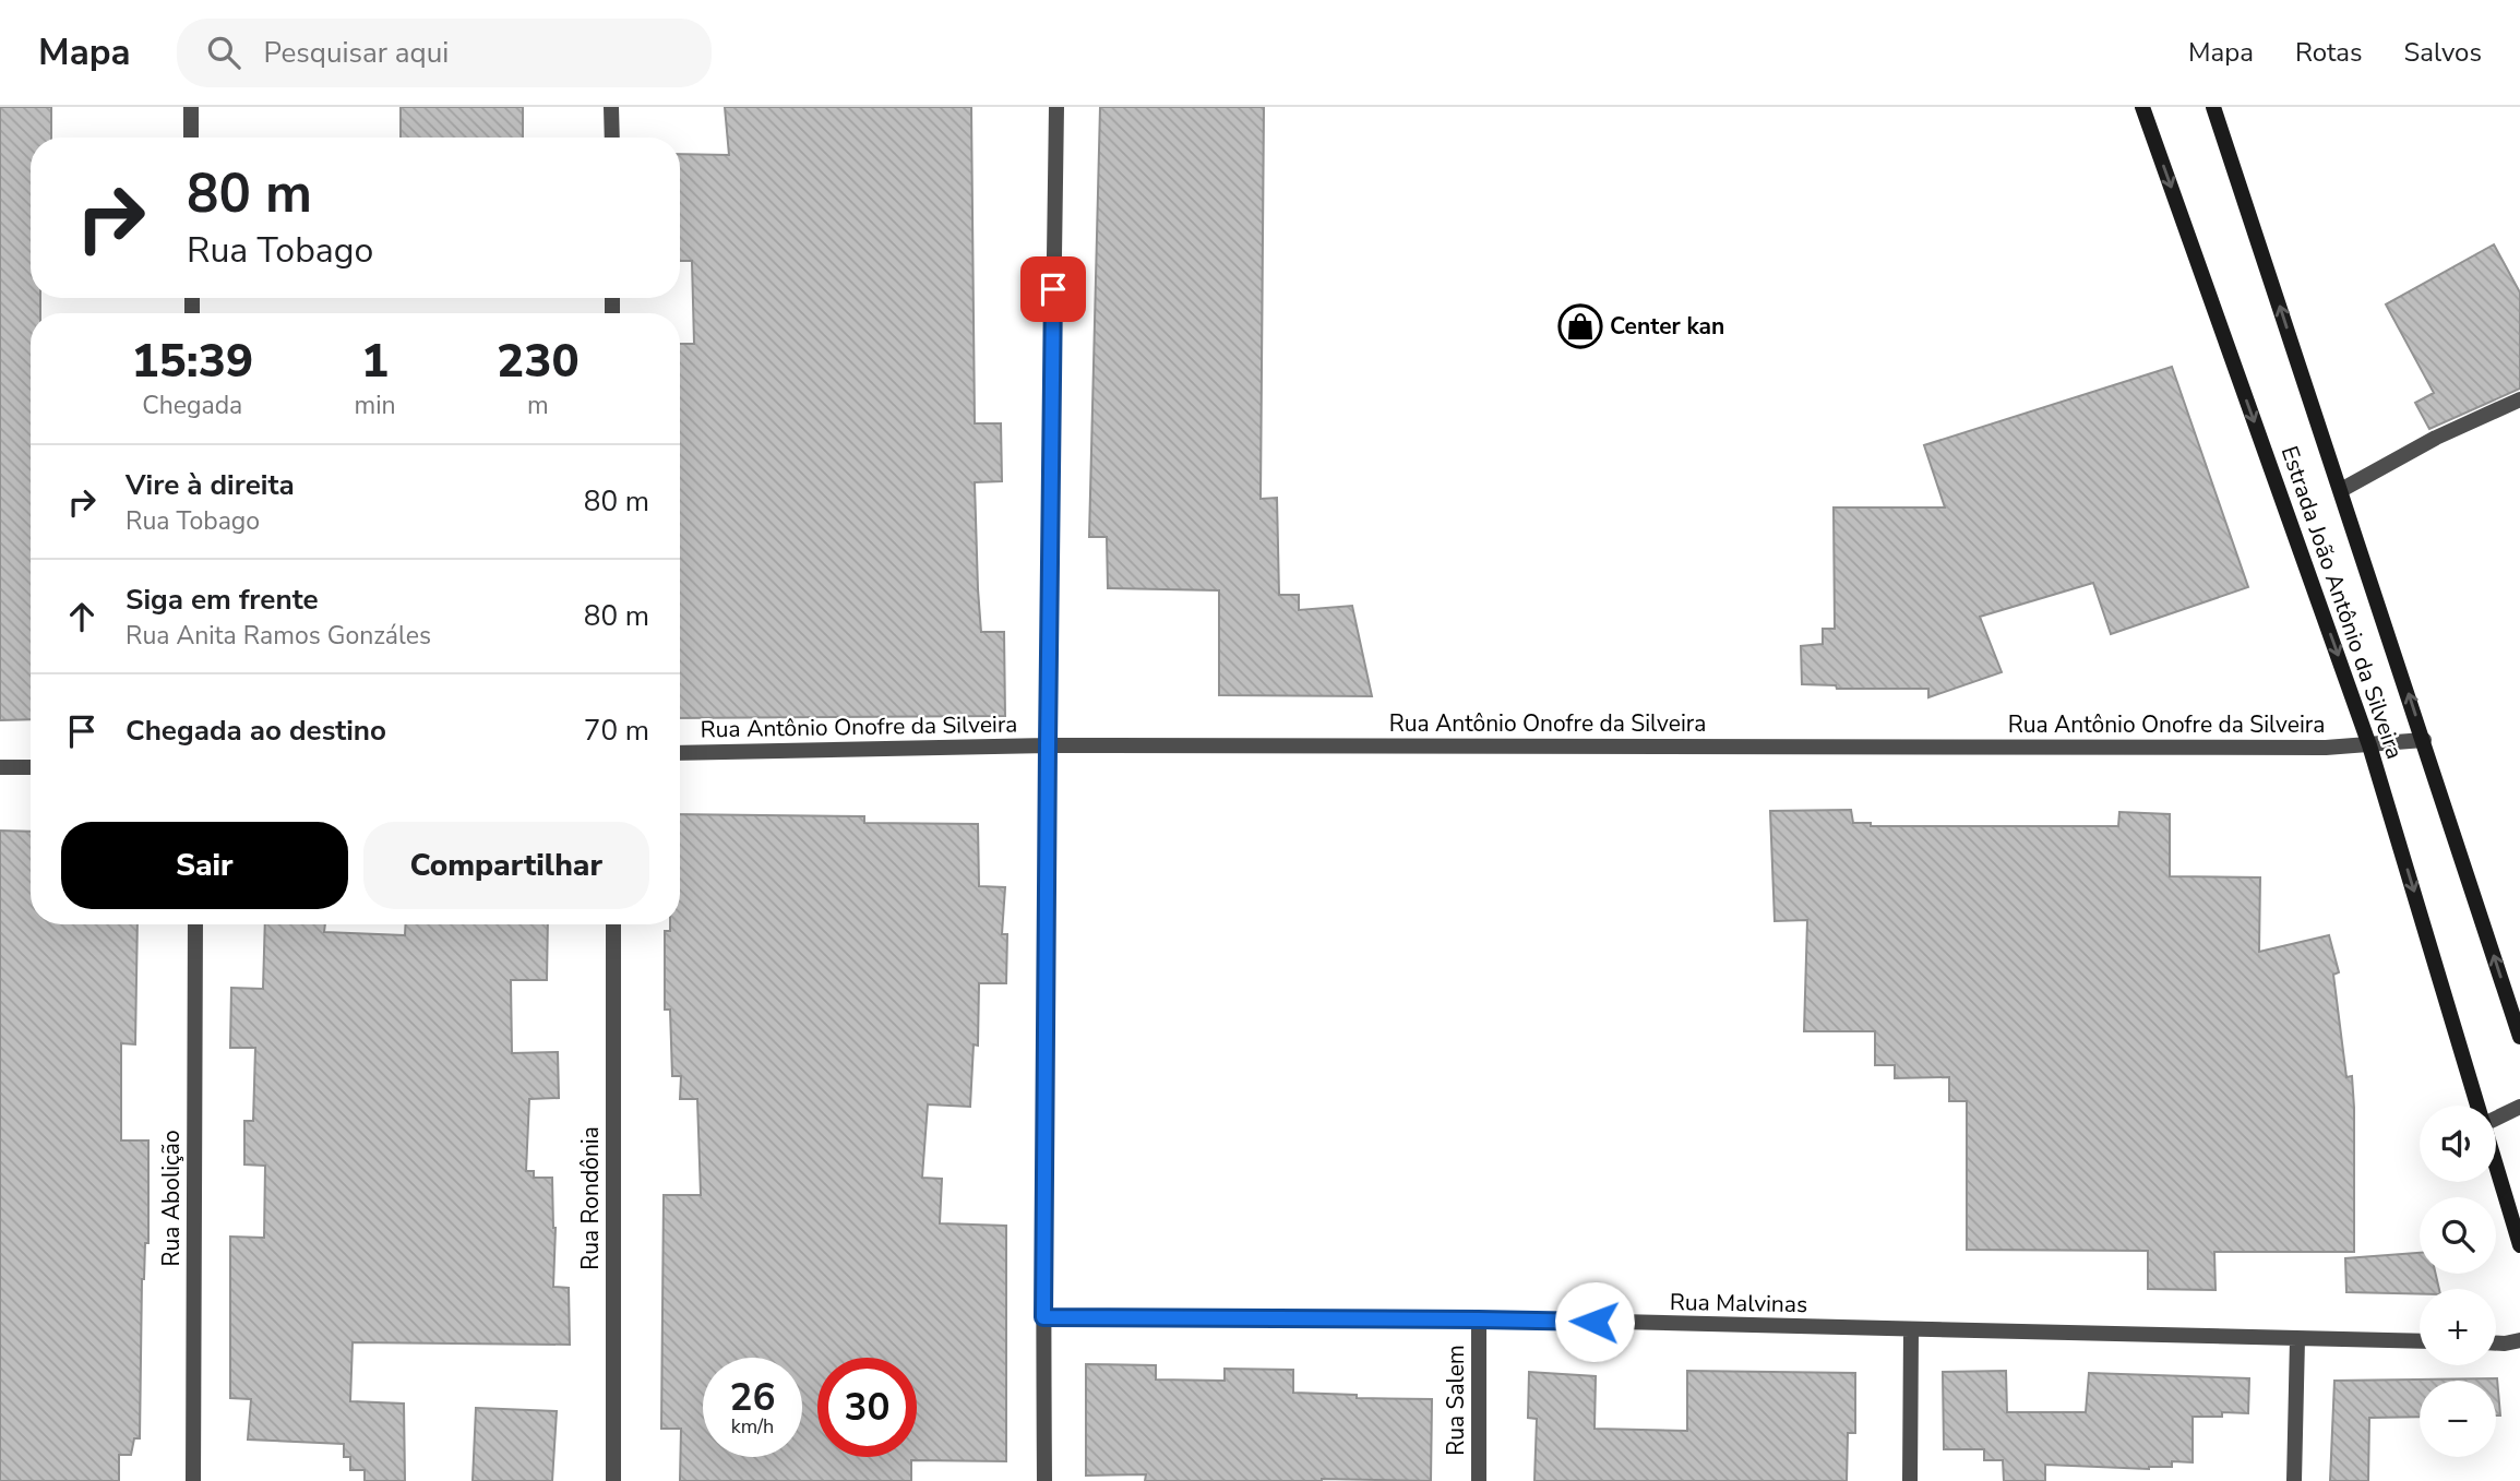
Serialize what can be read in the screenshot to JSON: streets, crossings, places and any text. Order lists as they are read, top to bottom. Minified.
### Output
{"streets":{"main road":["Estrada João Antônio da Silveira"],"street":["Rua Antônio Onofre da Silveira","Rua Abolição","Rua Rondônia","Rua Malvinas","Rua Salem"]},"crossings":[["Estrada João Antônio da Silveira","Rua Antônio Onofre da Silveira"],["Rua Malvinas","Rua Salem"]],"places":{"shop":["Center kan"]},"page":{"header":"Mapa","search":"Pesquisar aqui","nav":["Mapa","Rotas","Salvos"],"turn":["80 m","Rua Tobago"],"eta":["15:39","Chegada","1","min","230","m"],"list":[{"name":"Vire à direita","note":"Rua Tobago","value":"80 m"},{"name":"Siga em frente","note":"Rua Anita Ramos Gonzáles","value":"80 m"},{"name":"Chegada ao destino","value":"70 m"}],"buttons":["Sair","Compartilhar"],"map_buttons":["+","−"],"speed":"26 km/h","limit":"30"}}
